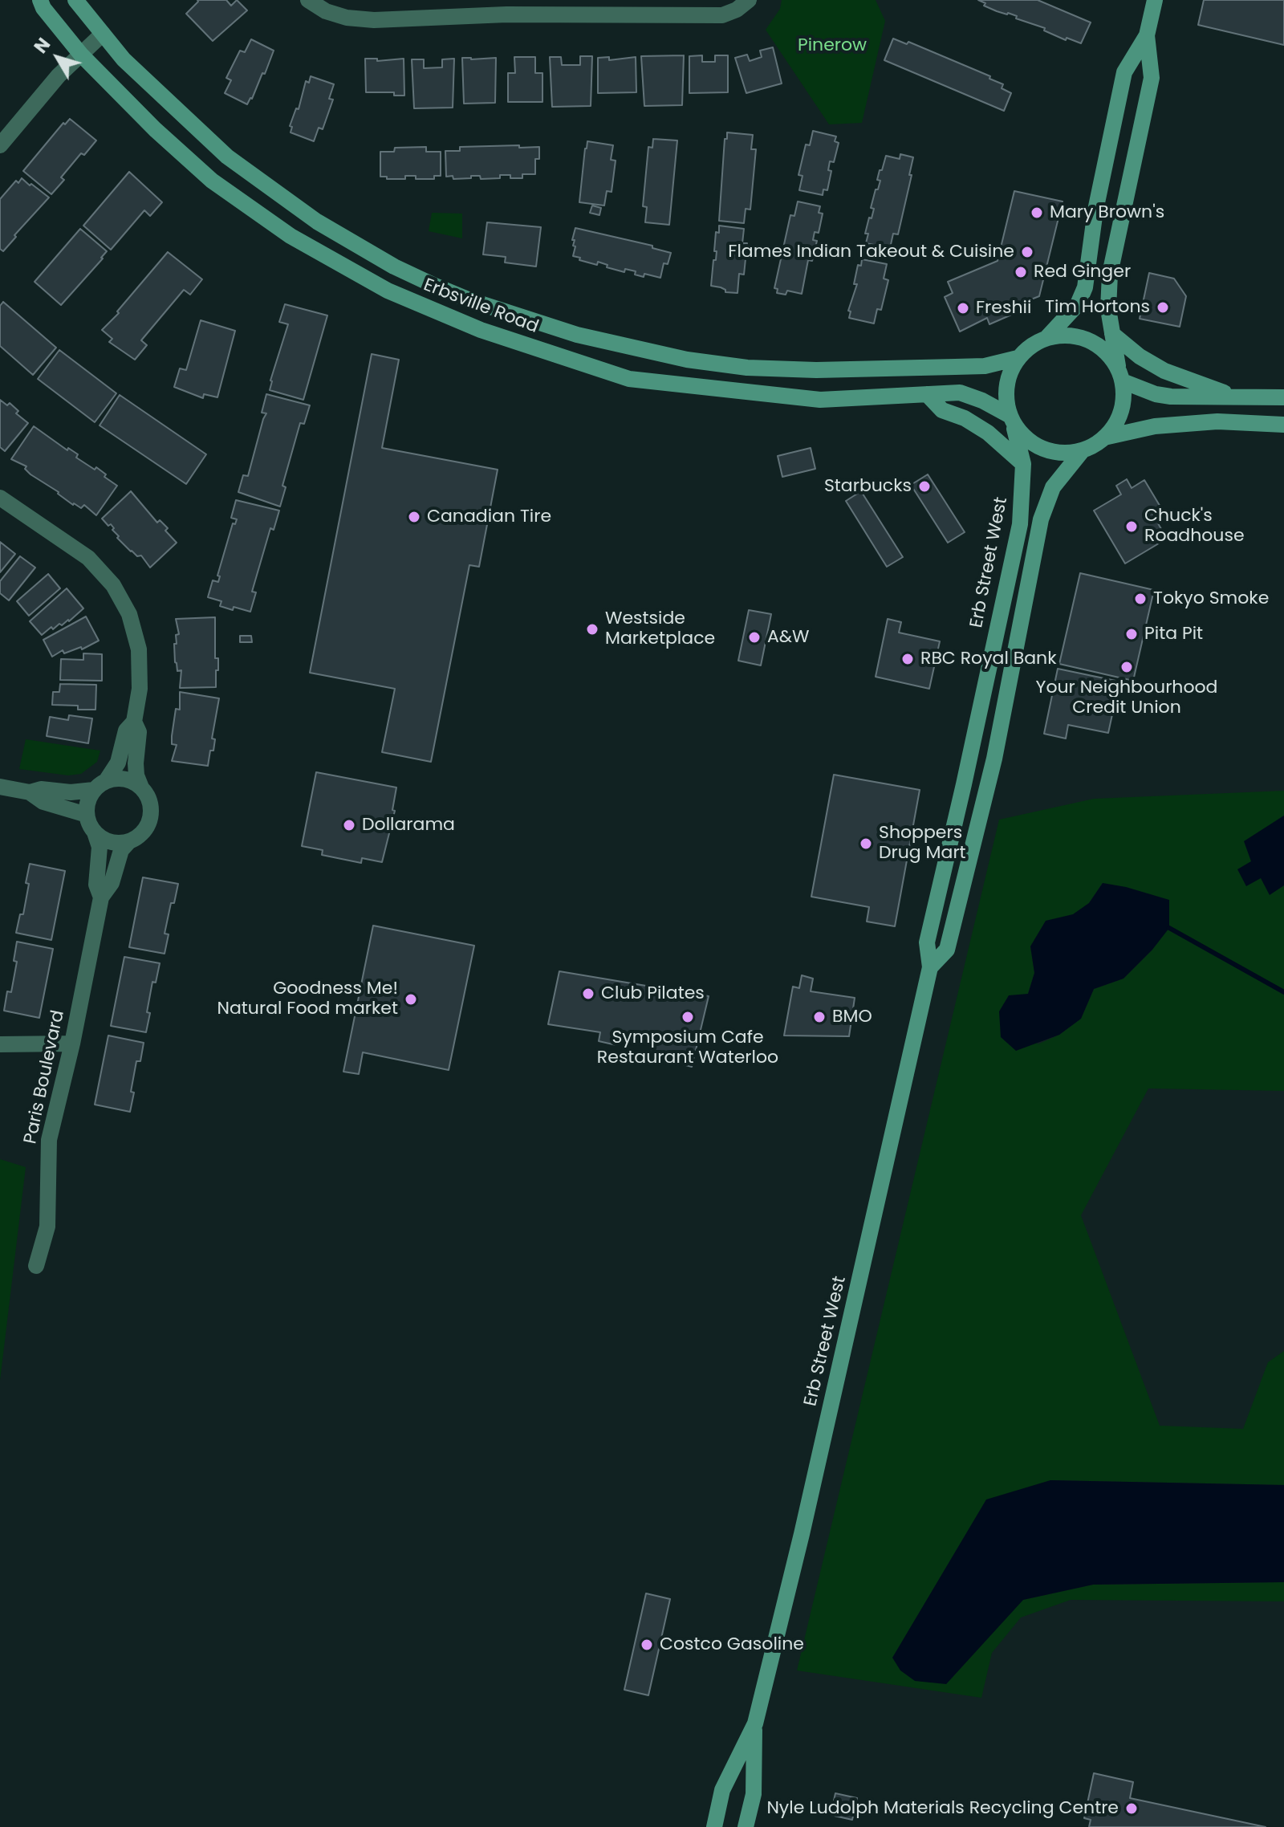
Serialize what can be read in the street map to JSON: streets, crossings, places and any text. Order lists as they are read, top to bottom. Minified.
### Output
{"streets":{"main road":["Erbsville Road","Erb Street West"],"street":["Paris Boulevard"]},"crossings":[["Erbsville Road","Erb Street West"]],"parks":["Pinerow"],"places":["Mary Brown's","Flames Indian Takeout & Cuisine","Red Ginger","Tim Hortons","Freshii","Starbucks","Canadian Tire","Chuck's Roadhouse","Tokyo Smoke","Westside Marketplace","Pita Pit","A&W","RBC Royal Bank","Your Neighbourhood Credit Union","Dollarama","Shoppers Drug Mart","Club Pilates","Goodness Me! Natural Food market","Symposium Cafe Restaurant Waterloo","BMO","Costco Gasoline","Nyle Ludolph Materials Recycling Centre"],"north":"top left"}
